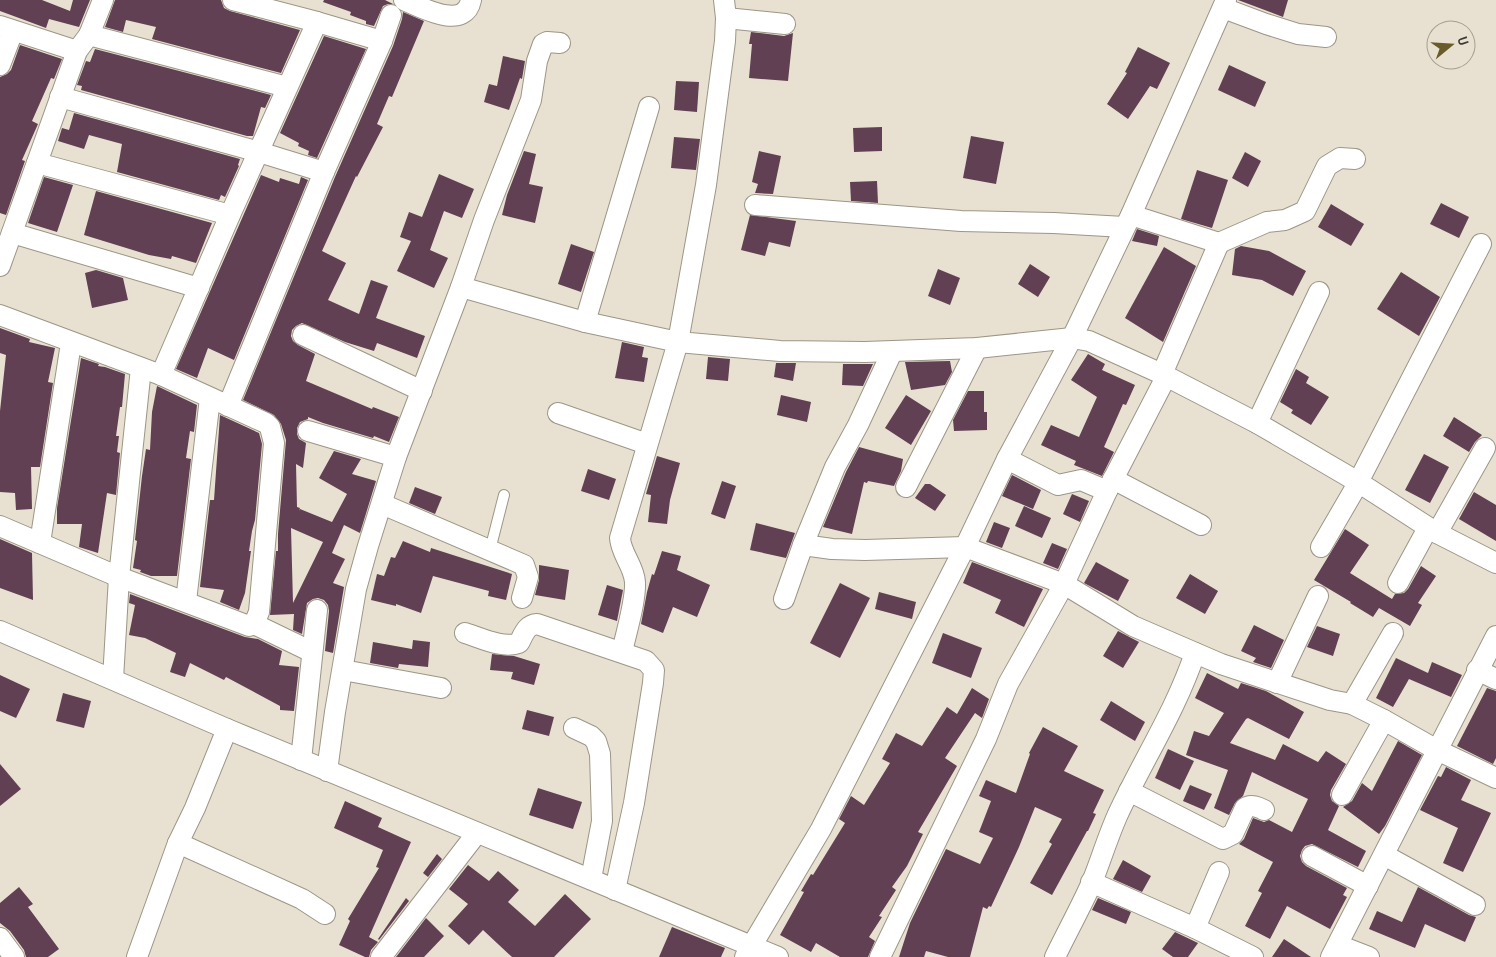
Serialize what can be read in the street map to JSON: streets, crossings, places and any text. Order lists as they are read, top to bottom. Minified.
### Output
{"north":"right"}
